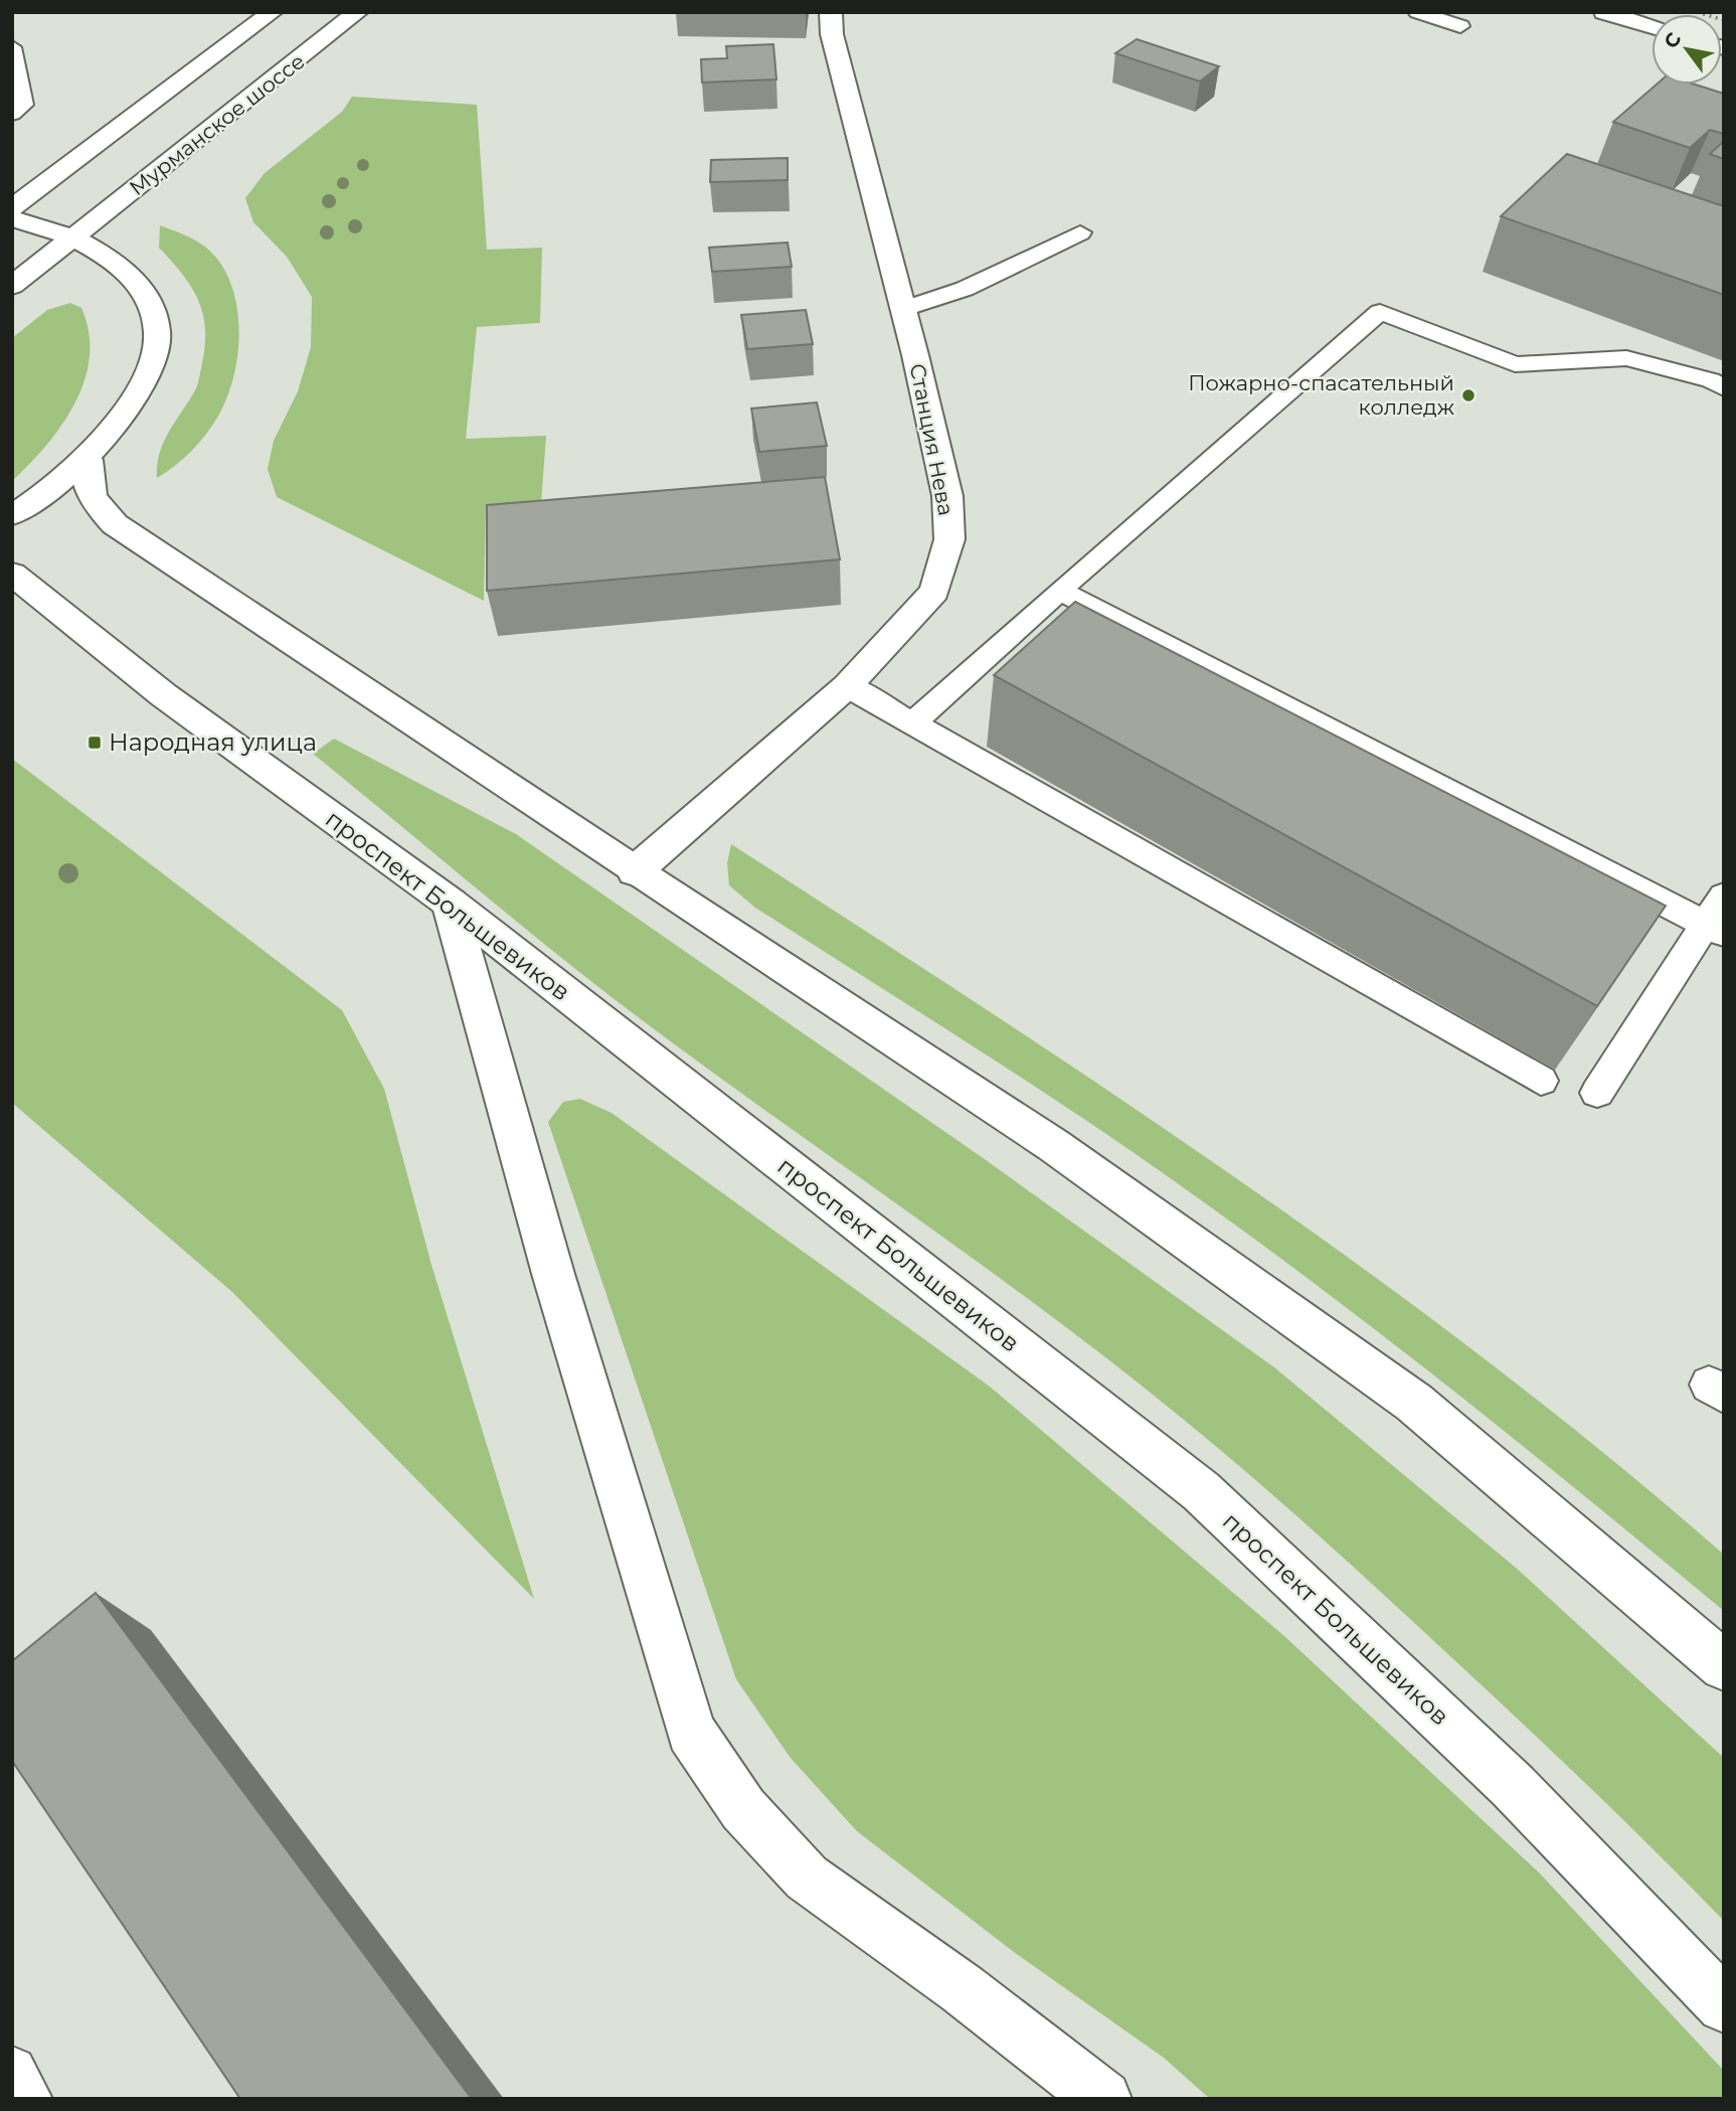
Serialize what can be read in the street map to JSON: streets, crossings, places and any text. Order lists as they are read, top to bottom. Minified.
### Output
{"streets":{"main road":["Мурманское шоссе","Станция Нева","проспект Большевиков"]},"places":{"other":["Пожарно-спасательный колледж"],"transit":["Народная улица"]},"north":"top left"}
